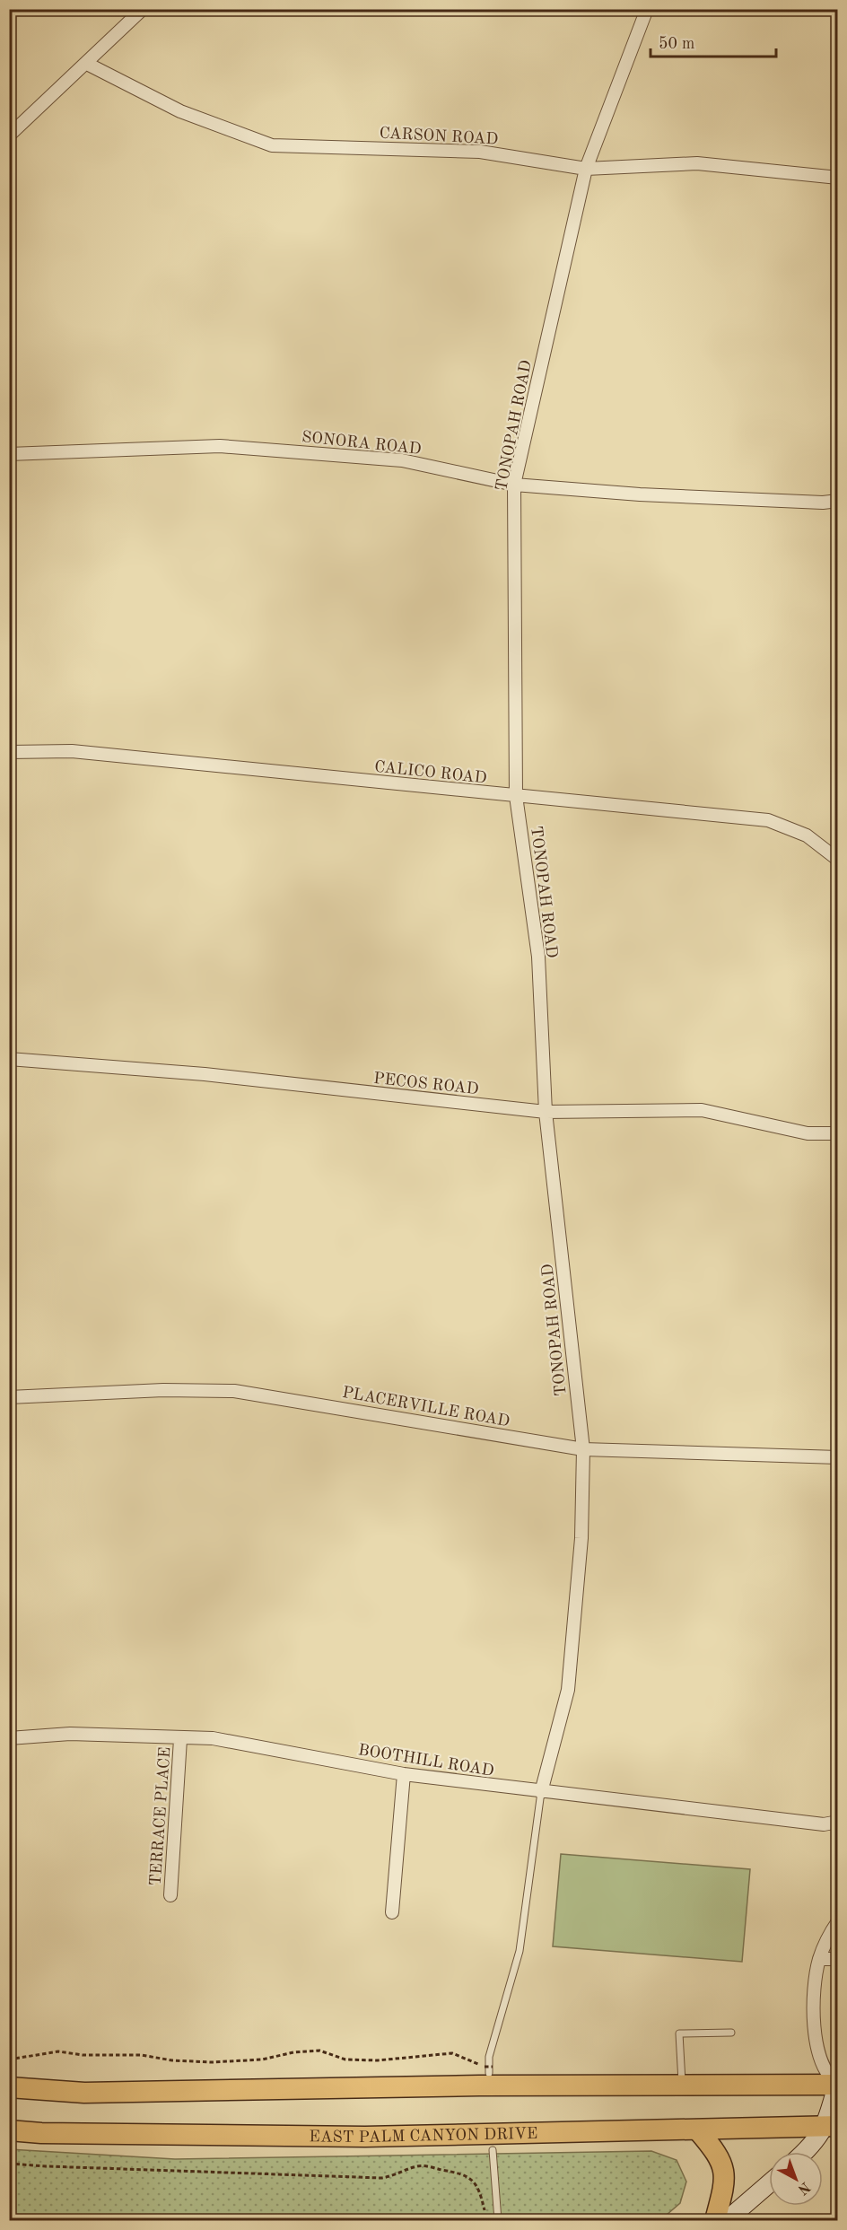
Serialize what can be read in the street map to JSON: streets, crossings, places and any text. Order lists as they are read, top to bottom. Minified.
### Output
{"streets":{"main road":["EAST PALM CANYON DRIVE"],"street":["CARSON ROAD","TONOPAH ROAD","SONORA ROAD","CALICO ROAD","PECOS ROAD","PLACERVILLE ROAD","BOOTHILL ROAD","TERRACE PLACE"]},"crossings":[["CARSON ROAD","TONOPAH ROAD"],["TONOPAH ROAD","SONORA ROAD"],["TONOPAH ROAD","CALICO ROAD"],["TONOPAH ROAD","PECOS ROAD"],["TONOPAH ROAD","PLACERVILLE ROAD"],["TONOPAH ROAD","BOOTHILL ROAD"],["BOOTHILL ROAD","TERRACE PLACE"]],"scale_bar":"50 m","north":"bottom right"}
